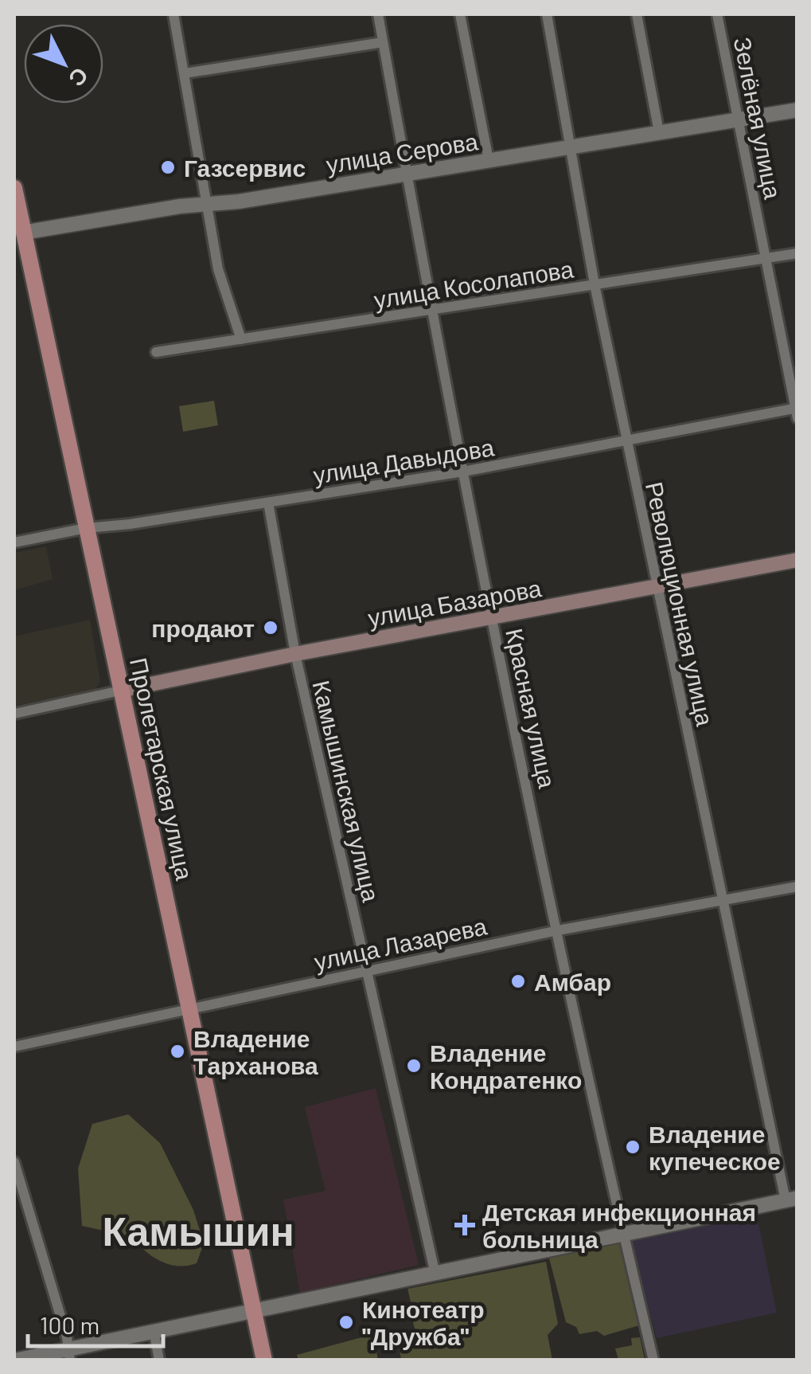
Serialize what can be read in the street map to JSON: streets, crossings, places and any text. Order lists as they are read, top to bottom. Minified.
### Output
{"streets":{"main road":["улица Базарова","Пролетарская улица"],"street":["Зелёная улица","улица Серова","улица Косолапова","улица Давыдова","Революционная улица","Красная улица","Камышинская улица","улица Лазарева"]},"crossings":[["Зелёная улица","улица Серова"],["Зелёная улица","улица Косолапова"],["Зелёная улица","улица Давыдова"],["улица Серова","Революционная улица"],["улица Серова","Красная улица"],["улица Серова","Пролетарская улица"],["улица Косолапова","Революционная улица"],["улица Косолапова","Красная улица"],["улица Давыдова","Революционная улица"],["улица Давыдова","Красная улица"],["улица Давыдова","Пролетарская улица"],["улица Давыдова","Камышинская улица"],["улица Базарова","Революционная улица"],["улица Базарова","Красная улица"],["улица Базарова","Пролетарская улица"],["улица Базарова","Камышинская улица"],["Революционная улица","улица Лазарева"],["Красная улица","улица Лазарева"],["Пролетарская улица","улица Лазарева"],["Камышинская улица","улица Лазарева"]],"districts":["Камышин"],"places":{"other":["Газсервис","продают","Амбар","Владение Тарханова","Владение Кондратенко","Владение купеческое","Кинотеатр \"Дружба\""],"health":["Детская инфекционная больница"]},"scale_bar":"100 m","north":"bottom right"}
